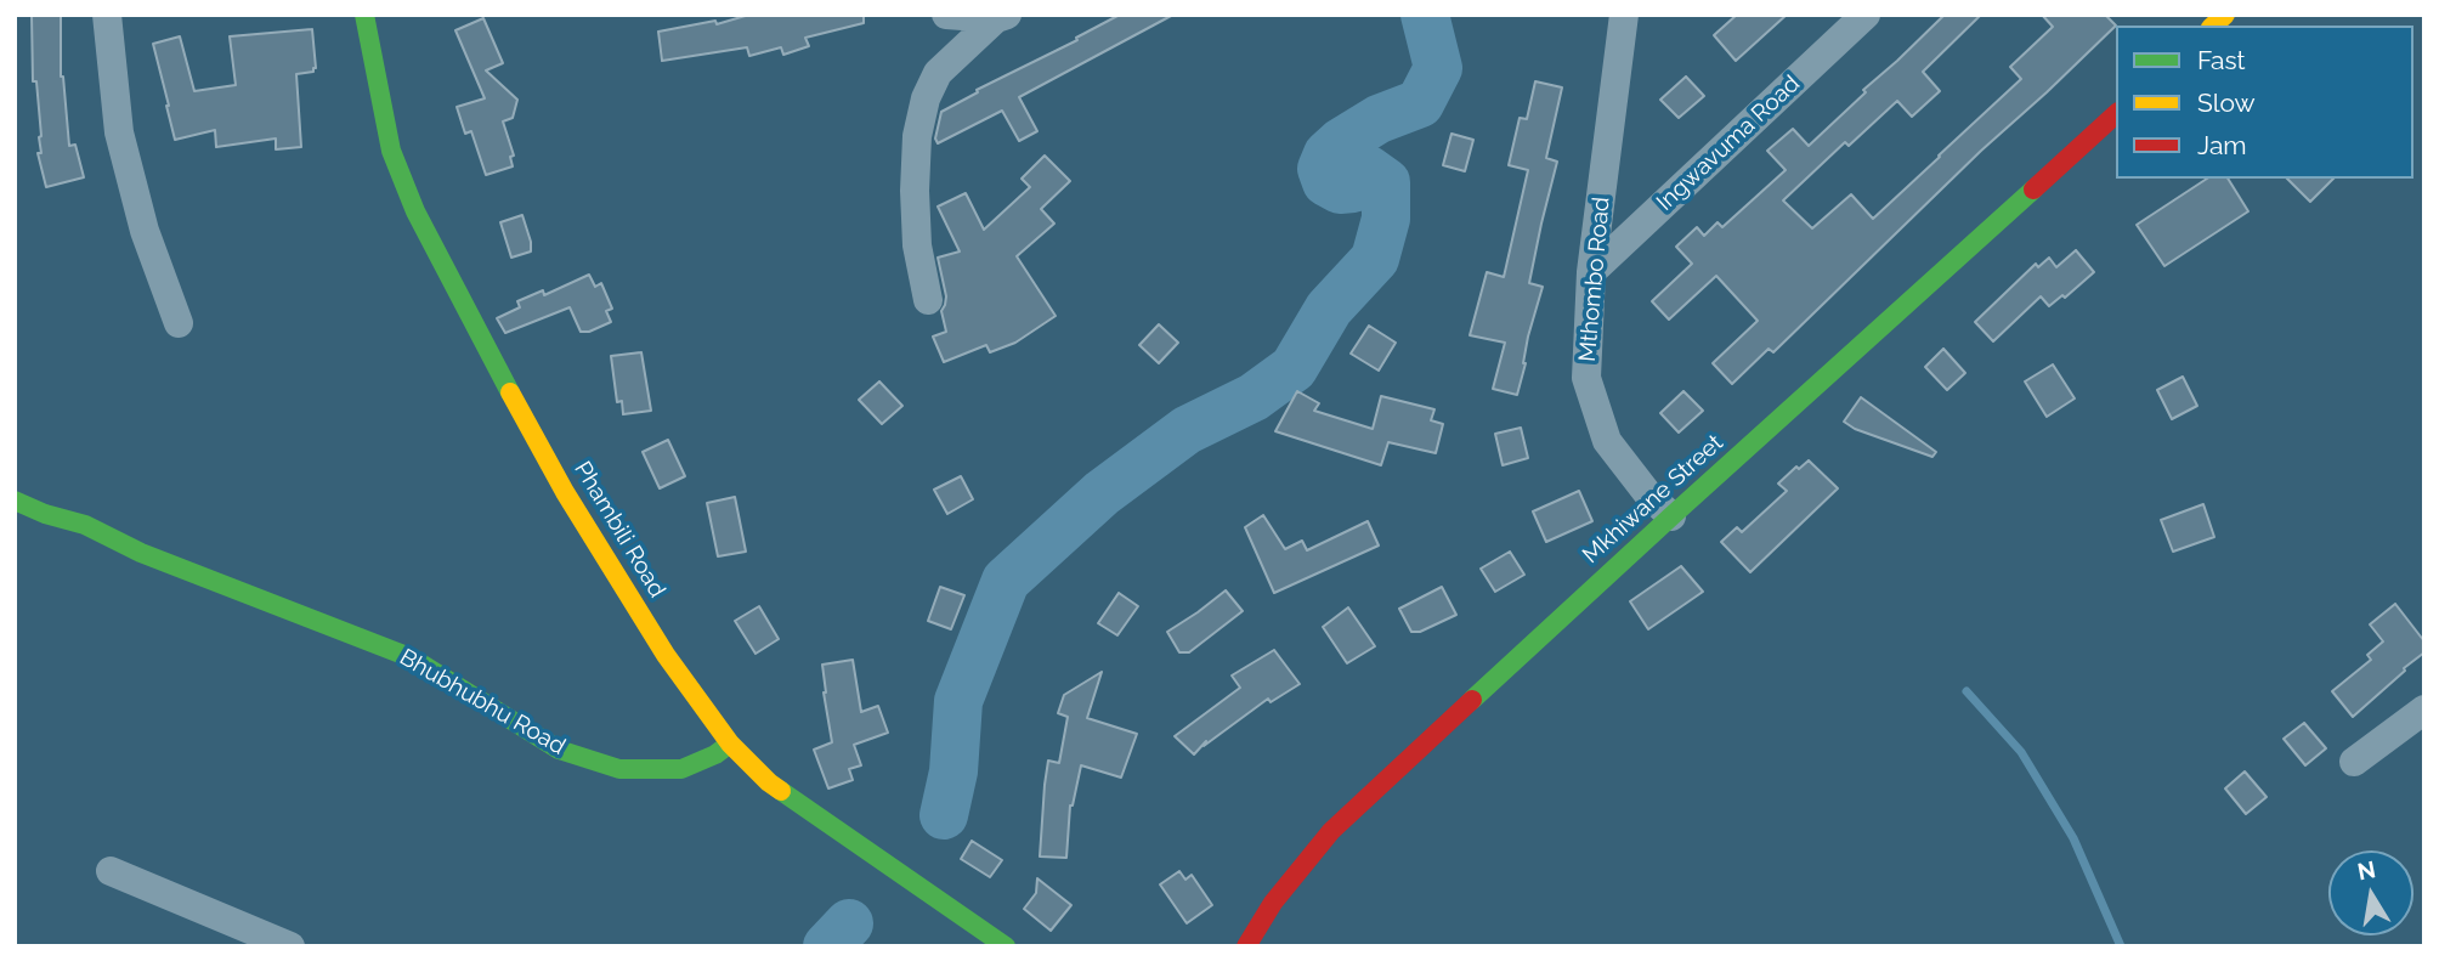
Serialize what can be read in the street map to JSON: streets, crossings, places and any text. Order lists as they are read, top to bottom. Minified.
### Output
{"streets":{"street":["Ingwavuma Road","Mthombo Road","Mkhiwane Street","Phambili Road","Bhubhubhu Road"]},"crossings":[["Ingwavuma Road","Mthombo Road"],["Mthombo Road","Mkhiwane Street"],["Phambili Road","Bhubhubhu Road"]],"legend":["Fast","Slow","Jam"],"north":"top"}
